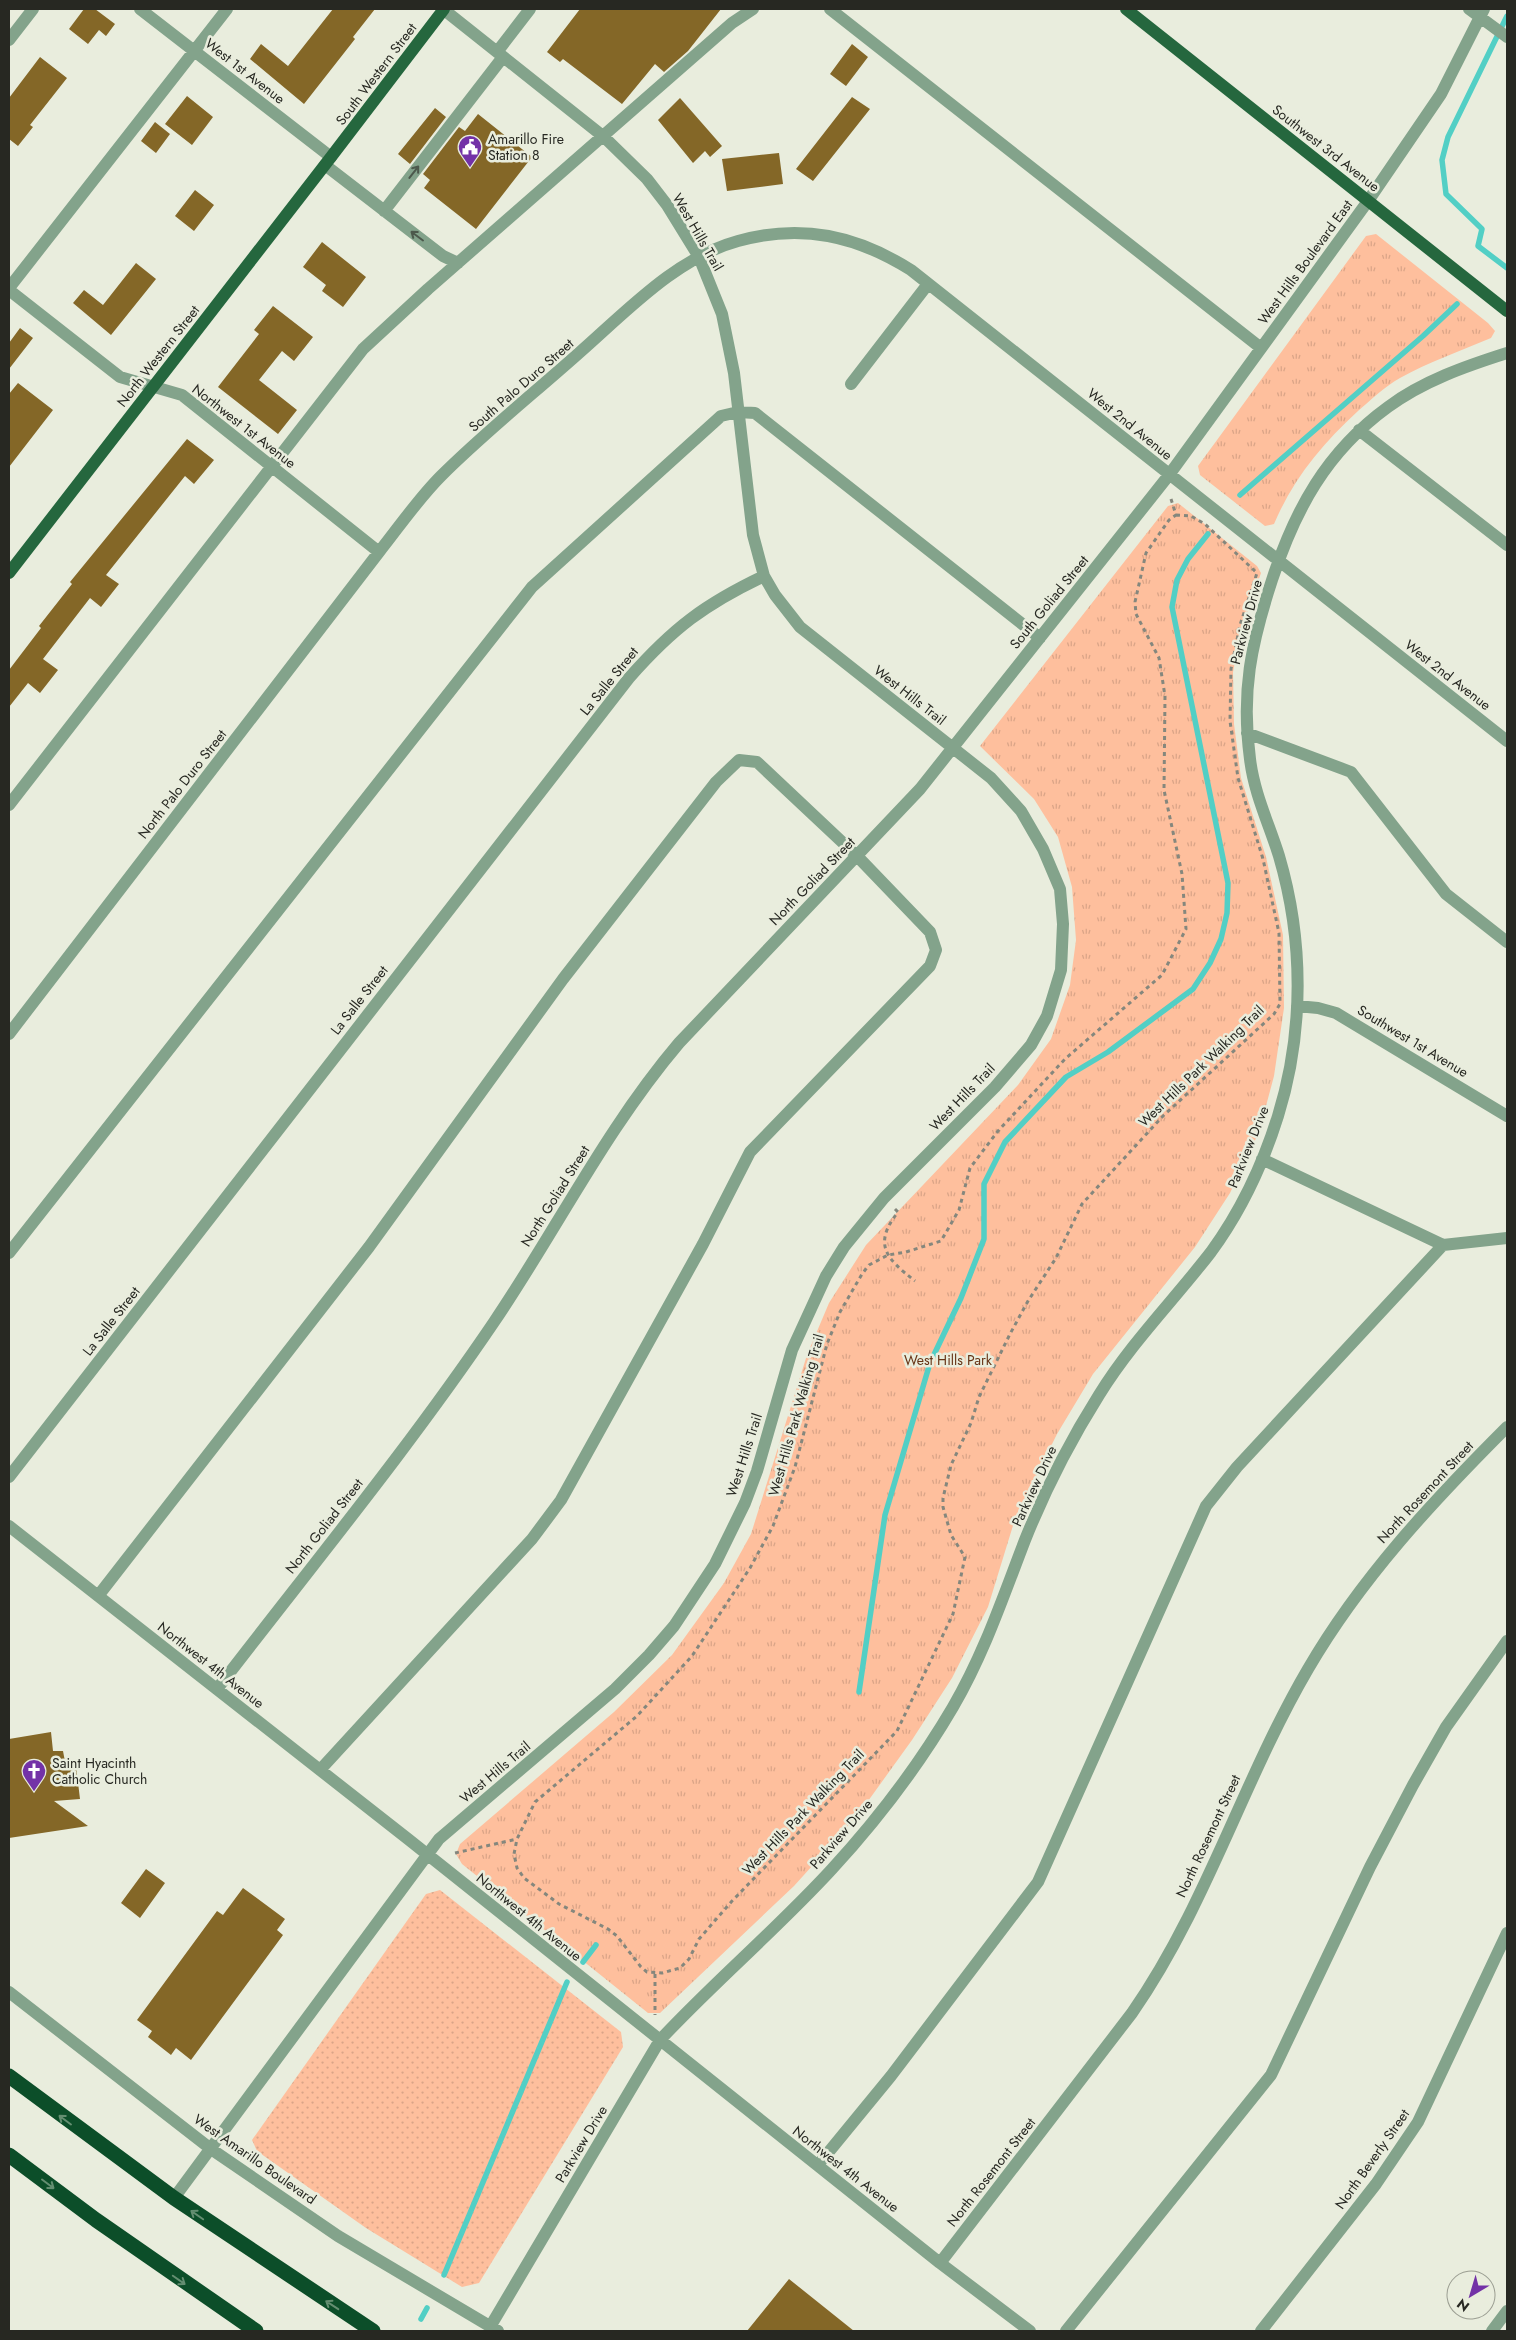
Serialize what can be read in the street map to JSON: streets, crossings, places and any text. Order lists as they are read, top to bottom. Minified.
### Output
{"streets":{"main road":["South Western Street","Southwest 3rd Avenue","North Western Street"],"street":["West 1st Avenue","West Hills Trail","West Hills Boulevard East","South Palo Duro Street","West 2nd Avenue","Northwest 1st Avenue","South Goliad Street","Parkview Drive","La Salle Street","North Palo Duro Street","North Goliad Street","Southwest 1st Avenue","North Rosemont Street","Northwest 4th Avenue","West Amarillo Boulevard","North Beverly Street"],"path":["West Hills Park Walking Trail"]},"crossings":[["West 1st Avenue","South Western Street"],["West 1st Avenue","North Western Street"],["South Western Street","West Hills Trail"],["South Western Street","North Western Street"],["Southwest 3rd Avenue","West Hills Boulevard East"],["West Hills Trail","South Palo Duro Street"],["West Hills Trail","West 2nd Avenue"],["West Hills Trail","South Goliad Street"],["West Hills Trail","La Salle Street"],["West Hills Trail","North Goliad Street"],["West Hills Trail","Northwest 4th Avenue"],["West Hills Trail","West Amarillo Boulevard"],["West Hills Boulevard East","West 2nd Avenue"],["West Hills Boulevard East","South Goliad Street"],["North Western Street","Northwest 1st Avenue"],["South Palo Duro Street","West 2nd Avenue"],["South Palo Duro Street","Northwest 1st Avenue"],["South Palo Duro Street","North Palo Duro Street"],["West 2nd Avenue","South Goliad Street"],["West 2nd Avenue","Parkview Drive"],["Northwest 1st Avenue","North Palo Duro Street"],["South Goliad Street","North Goliad Street"],["Parkview Drive","Southwest 1st Avenue"],["Parkview Drive","Northwest 4th Avenue"],["Parkview Drive","West Amarillo Boulevard"],["North Goliad Street","Northwest 4th Avenue"],["North Rosemont Street","Northwest 4th Avenue"]],"parks":["West Hills Park"],"places":{"public building":["Amarillo Fire Station 8"],"church":["Saint Hyacinth Catholic Church"]},"north":"bottom left"}
